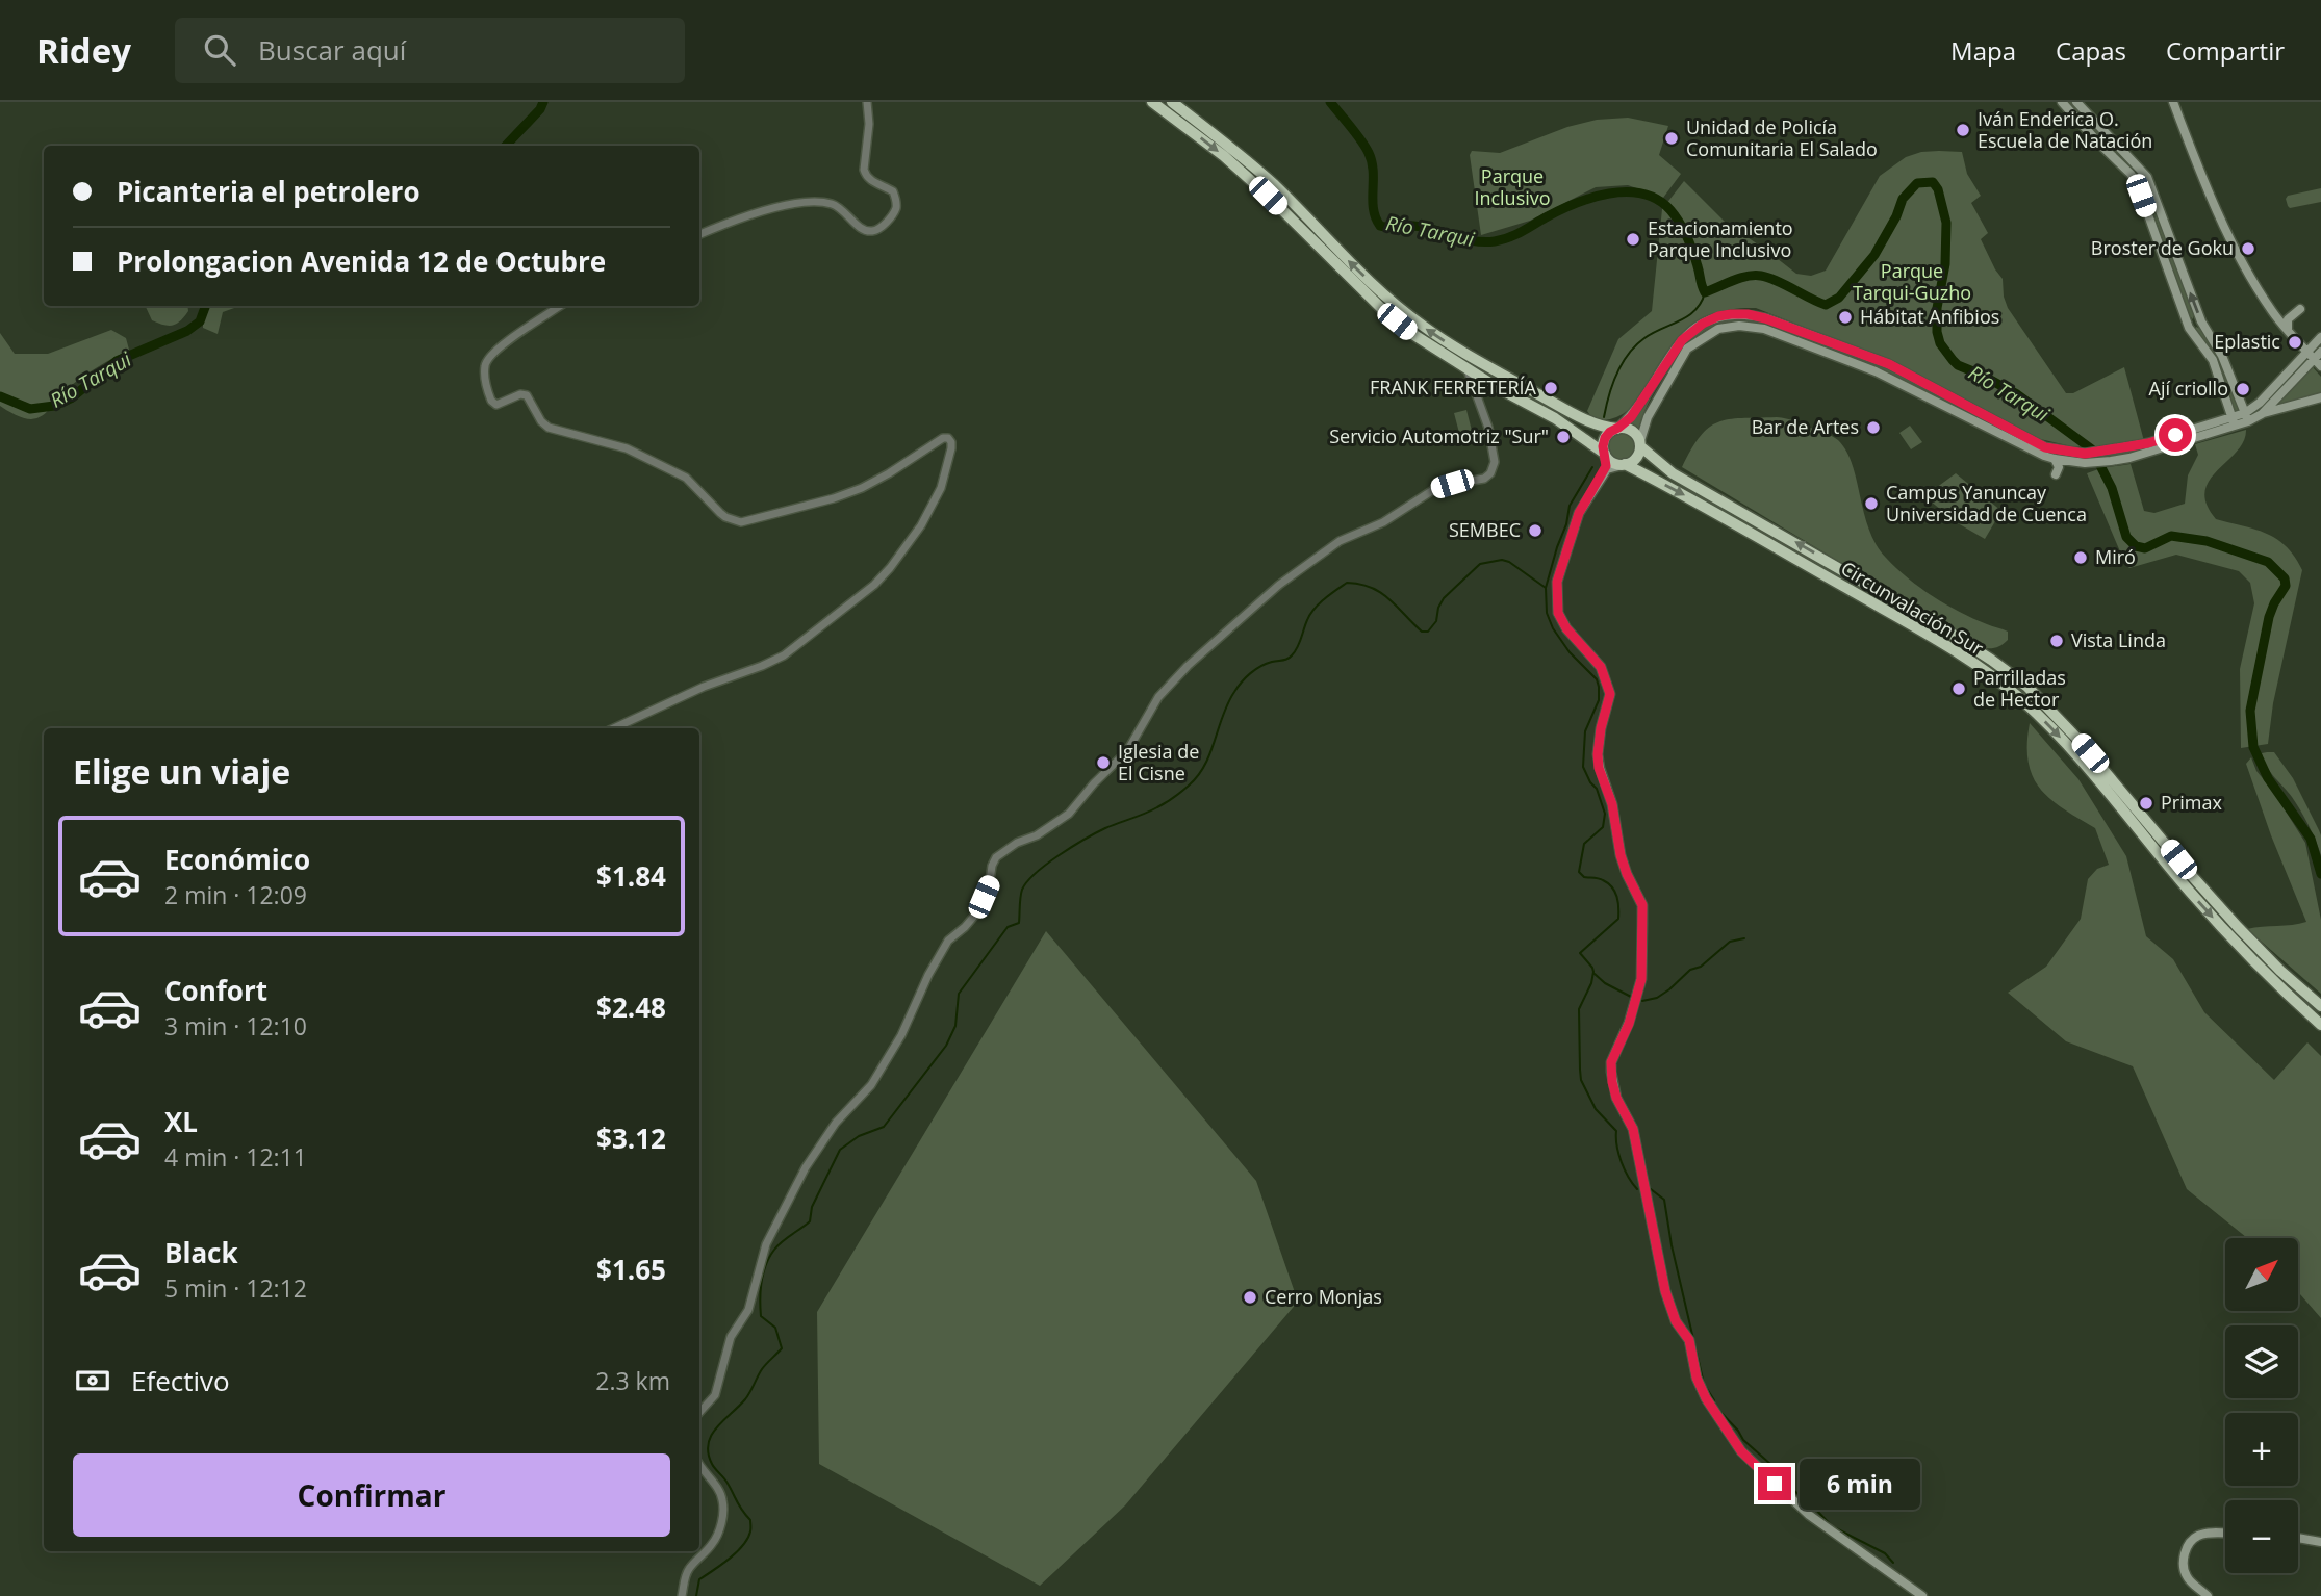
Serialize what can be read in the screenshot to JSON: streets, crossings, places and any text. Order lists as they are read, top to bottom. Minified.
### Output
{"streets":{"highway":["Circunvalación Sur"]},"water":["Río Tarqui"],"parks":["Parque Inclusivo","Parque Tarqui-Guzho"],"places":["Iván Enderica O. Escuela de Natación","Unidad de Policía Comunitaria El Salado","Estacionamiento Parque Inclusivo","Broster de Goku","Hábitat Anfibios","Eplastic","FRANK FERRETERÍA","Ají criollo","Bar de Artes","Servicio Automotriz \"Sur\"","Campus Yanuncay Universidad de Cuenca","SEMBEC","Miró","Vista Linda","Parrilladas de Hector","Iglesia de El Cisne","Primax","Cerro Monjas"],"north":"top right","page":{"header":"Ridey","search":"Buscar aquí","nav":["Mapa","Capas","Compartir"],"banner":["Picanteria el petrolero","Prolongacion Avenida 12 de Octubre"],"heading":"Elige un viaje","list":[{"name":"Económico","note":"2 min · 12:09","value":"$1.84"},{"name":"Confort","note":"3 min · 12:10","value":"$2.48"},{"name":"XL","note":"4 min · 12:11","value":"$3.12"},{"name":"Black","note":"5 min · 12:12","value":"$1.65"}],"map_buttons":["+","−"],"pay":["Efectivo","2.3 km"],"buttons":"Confirmar","bubble":"6 min"}}
